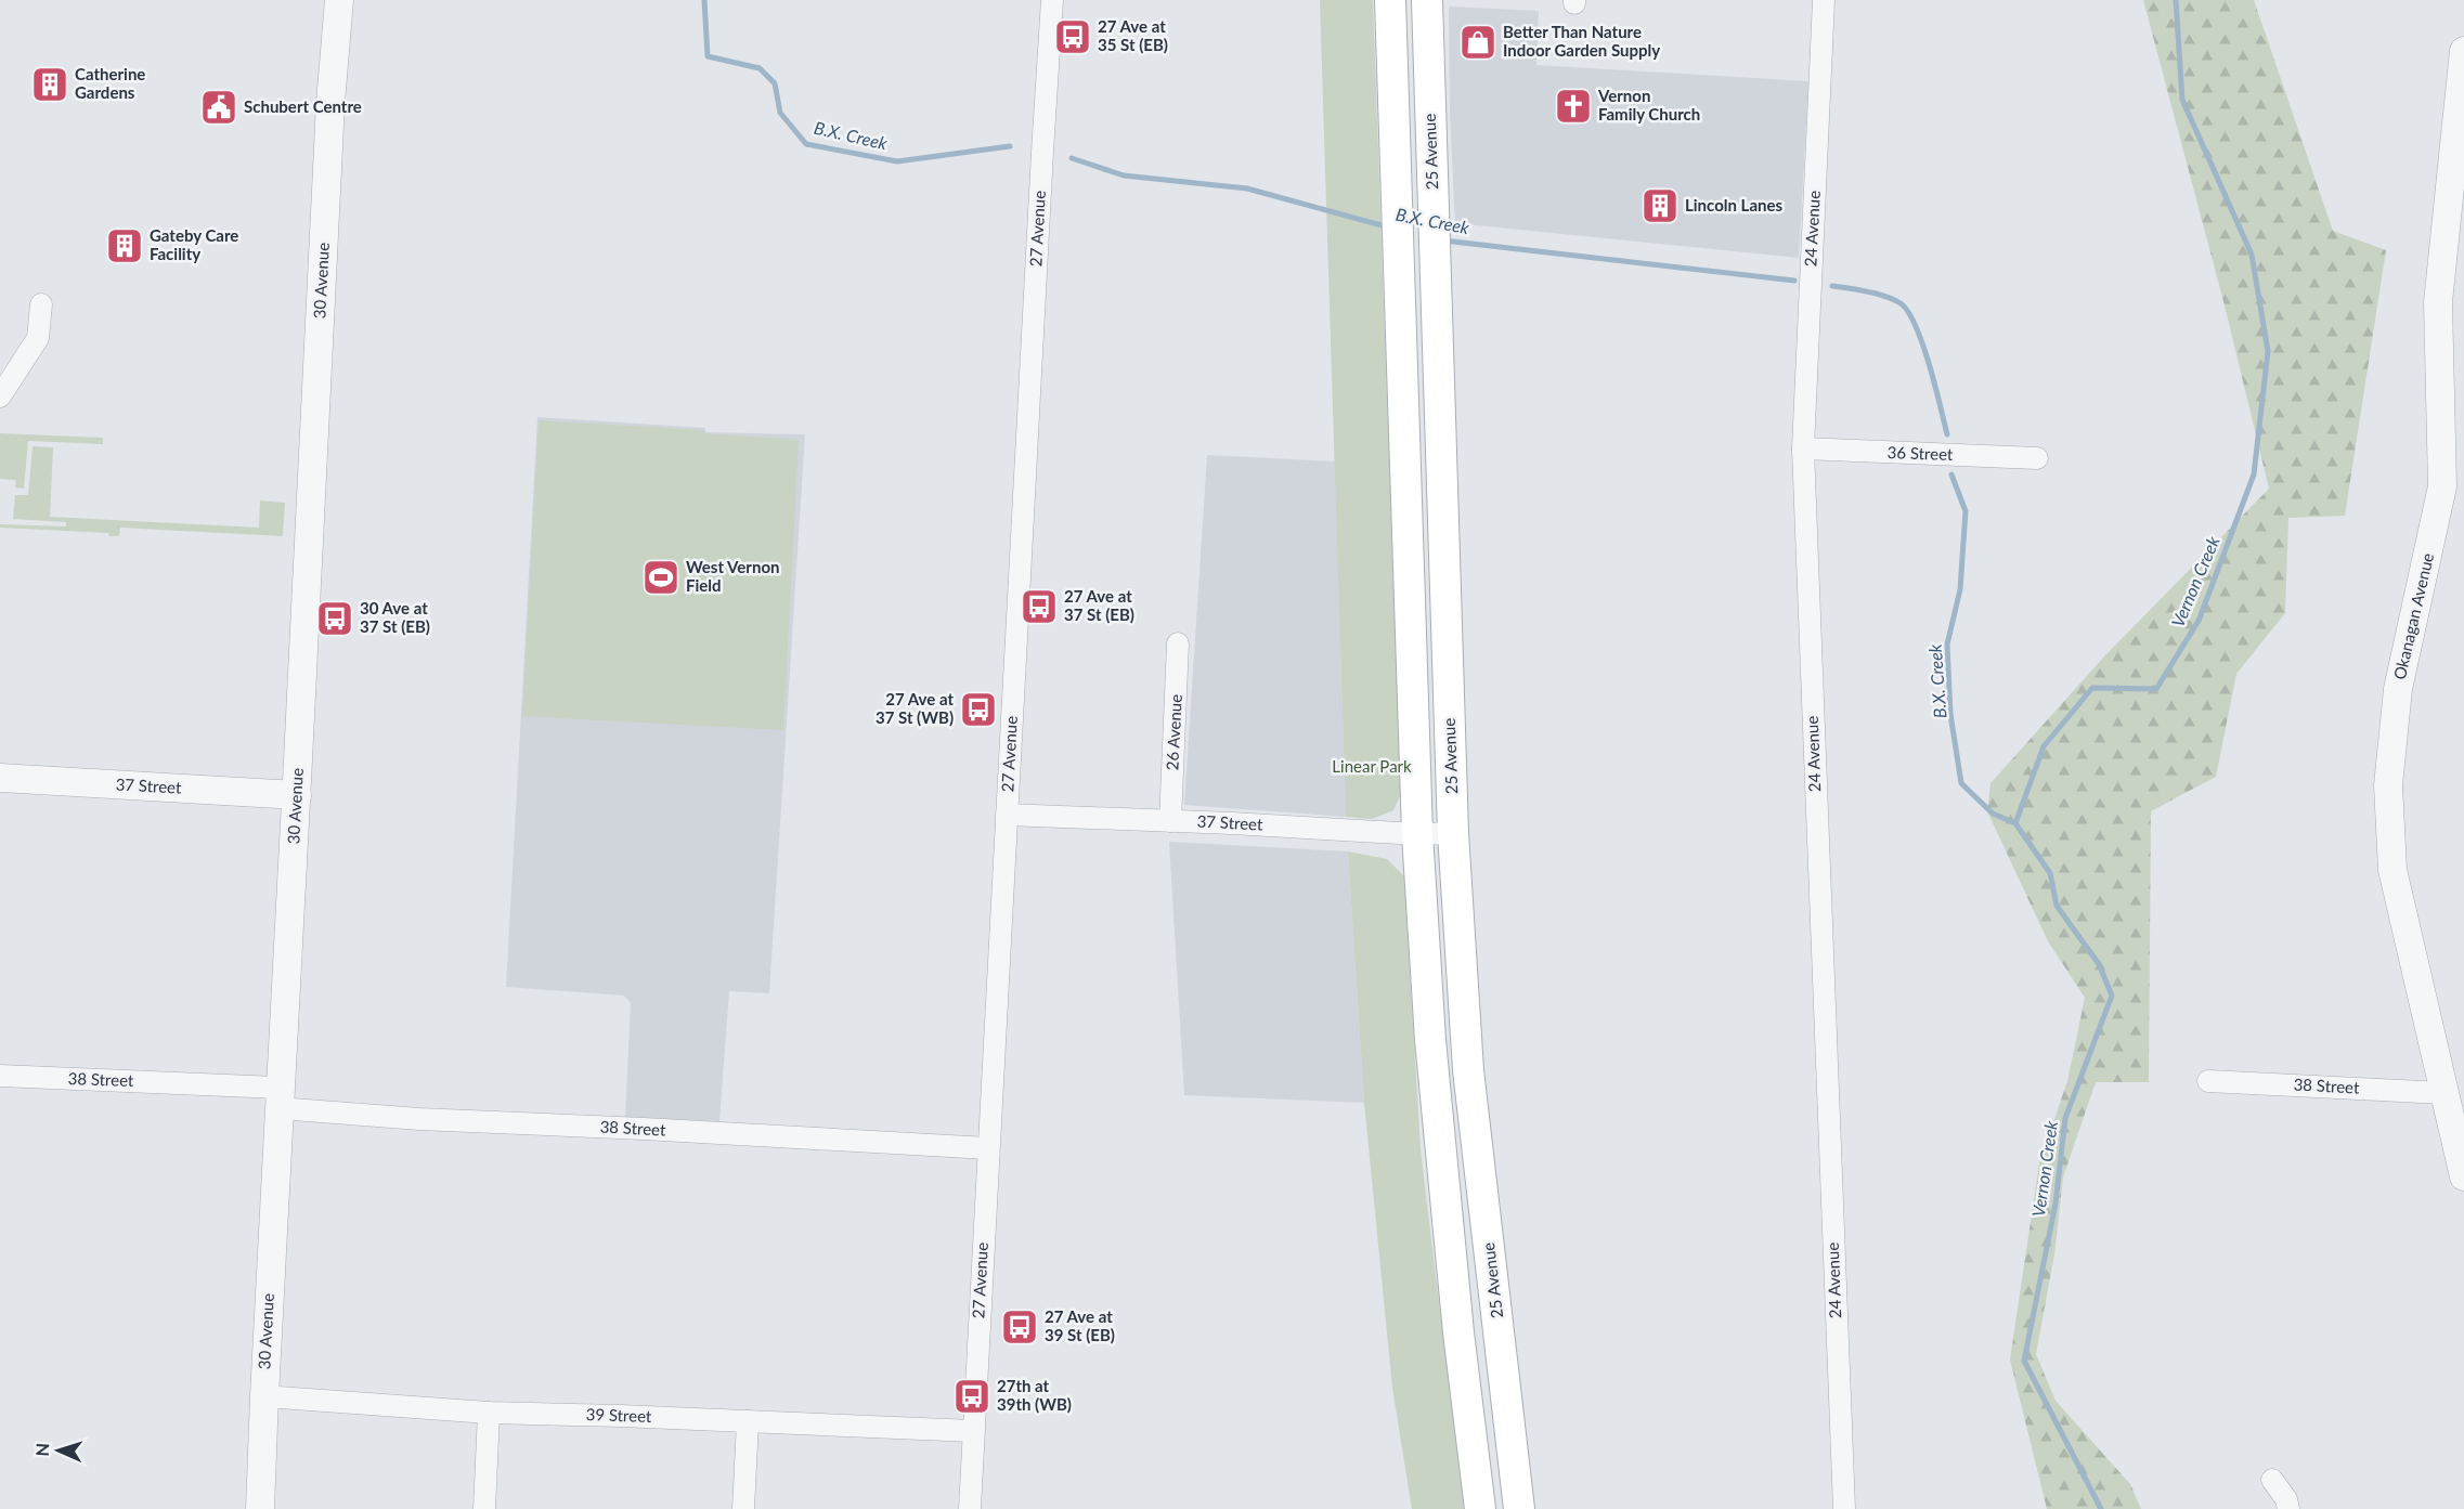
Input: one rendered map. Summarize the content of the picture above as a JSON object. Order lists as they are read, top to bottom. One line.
{"streets":{"main road":["25 Avenue"],"street":["27 Avenue","24 Avenue","30 Avenue","36 Street","Okanagan Avenue","26 Avenue","37 Street","38 Street","39 Street"]},"crossings":[["25 Avenue","37 Street"],["27 Avenue","37 Street"],["27 Avenue","38 Street"],["27 Avenue","39 Street"],["24 Avenue","36 Street"],["30 Avenue","37 Street"],["30 Avenue","38 Street"],["30 Avenue","39 Street"],["Okanagan Avenue","38 Street"],["26 Avenue","37 Street"]],"water":["B.X. Creek","Vernon Creek"],"parks":["Linear Park"],"places":{"bus stop":["27 Ave at 35 St (EB)","27 Ave at 37 St (EB)","30 Ave at 37 St (EB)","27 Ave at 37 St (WB)","27 Ave at 39 St (EB)","27th at 39th (WB)"],"shop":["Better Than Nature Indoor Garden Supply"],"building":["Catherine Gardens","Lincoln Lanes","Gateby Care Facility"],"church":["Vernon Family Church"],"public building":["Schubert Centre"],"sports":["West Vernon Field"]},"north":"left"}
